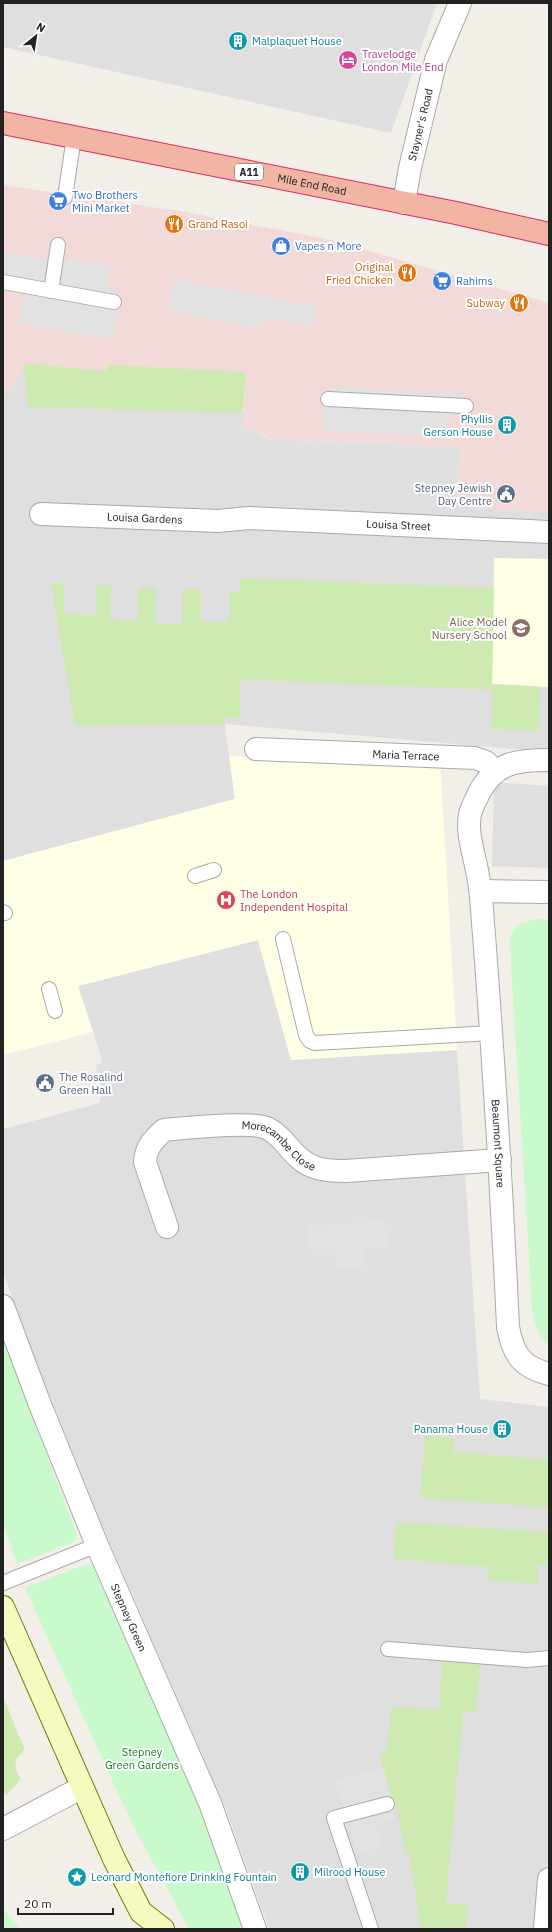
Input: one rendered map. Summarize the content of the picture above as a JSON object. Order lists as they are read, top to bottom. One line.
{"streets":{"highway":["A11","Mile End Road"],"street":["Stayner's Road","Louisa Gardens","Louisa Street","Maria Terrace","Beaumont Square","Morecambe Close","Stepney Green"]},"crossings":[["Stayner's Road","Mile End Road"],["Louisa Gardens","Louisa Street"],["Maria Terrace","Beaumont Square"],["Beaumont Square","Morecambe Close"]],"parks":["Stepney Green Gardens"],"places":{"building":["Malplaquet House","Phyllis Gerson House","Panama House","Milrood House"],"hotel":["Travelodge London Mile End"],"supermarket":["Two Brothers Mini Market","Rahims"],"restaurant":["Grand Rasoi","Original Fried Chicken","Subway"],"shop":["Vapes n More"],"public building":["Stepney Jewish Day Centre","The Rosalind Green Hall"],"school or university":["Alice Model Nursery School"],"hospital":["The London Independent Hospital"],"place":["Leonard Montefiore Drinking Fountain"]},"scale_bar":"20 m","north":"top right"}
